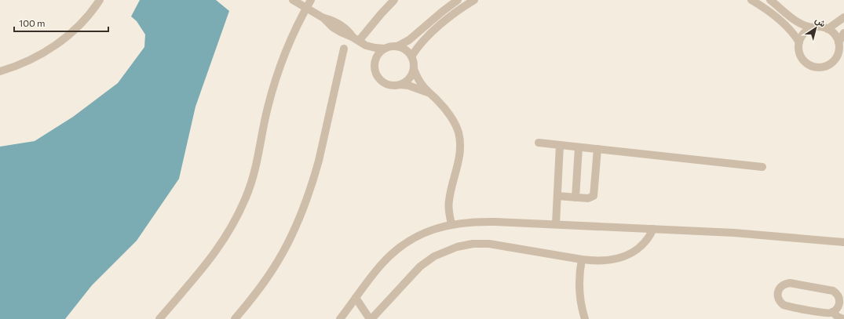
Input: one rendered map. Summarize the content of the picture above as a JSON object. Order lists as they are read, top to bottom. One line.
{"scale_bar":"100 m","north":"top right"}
